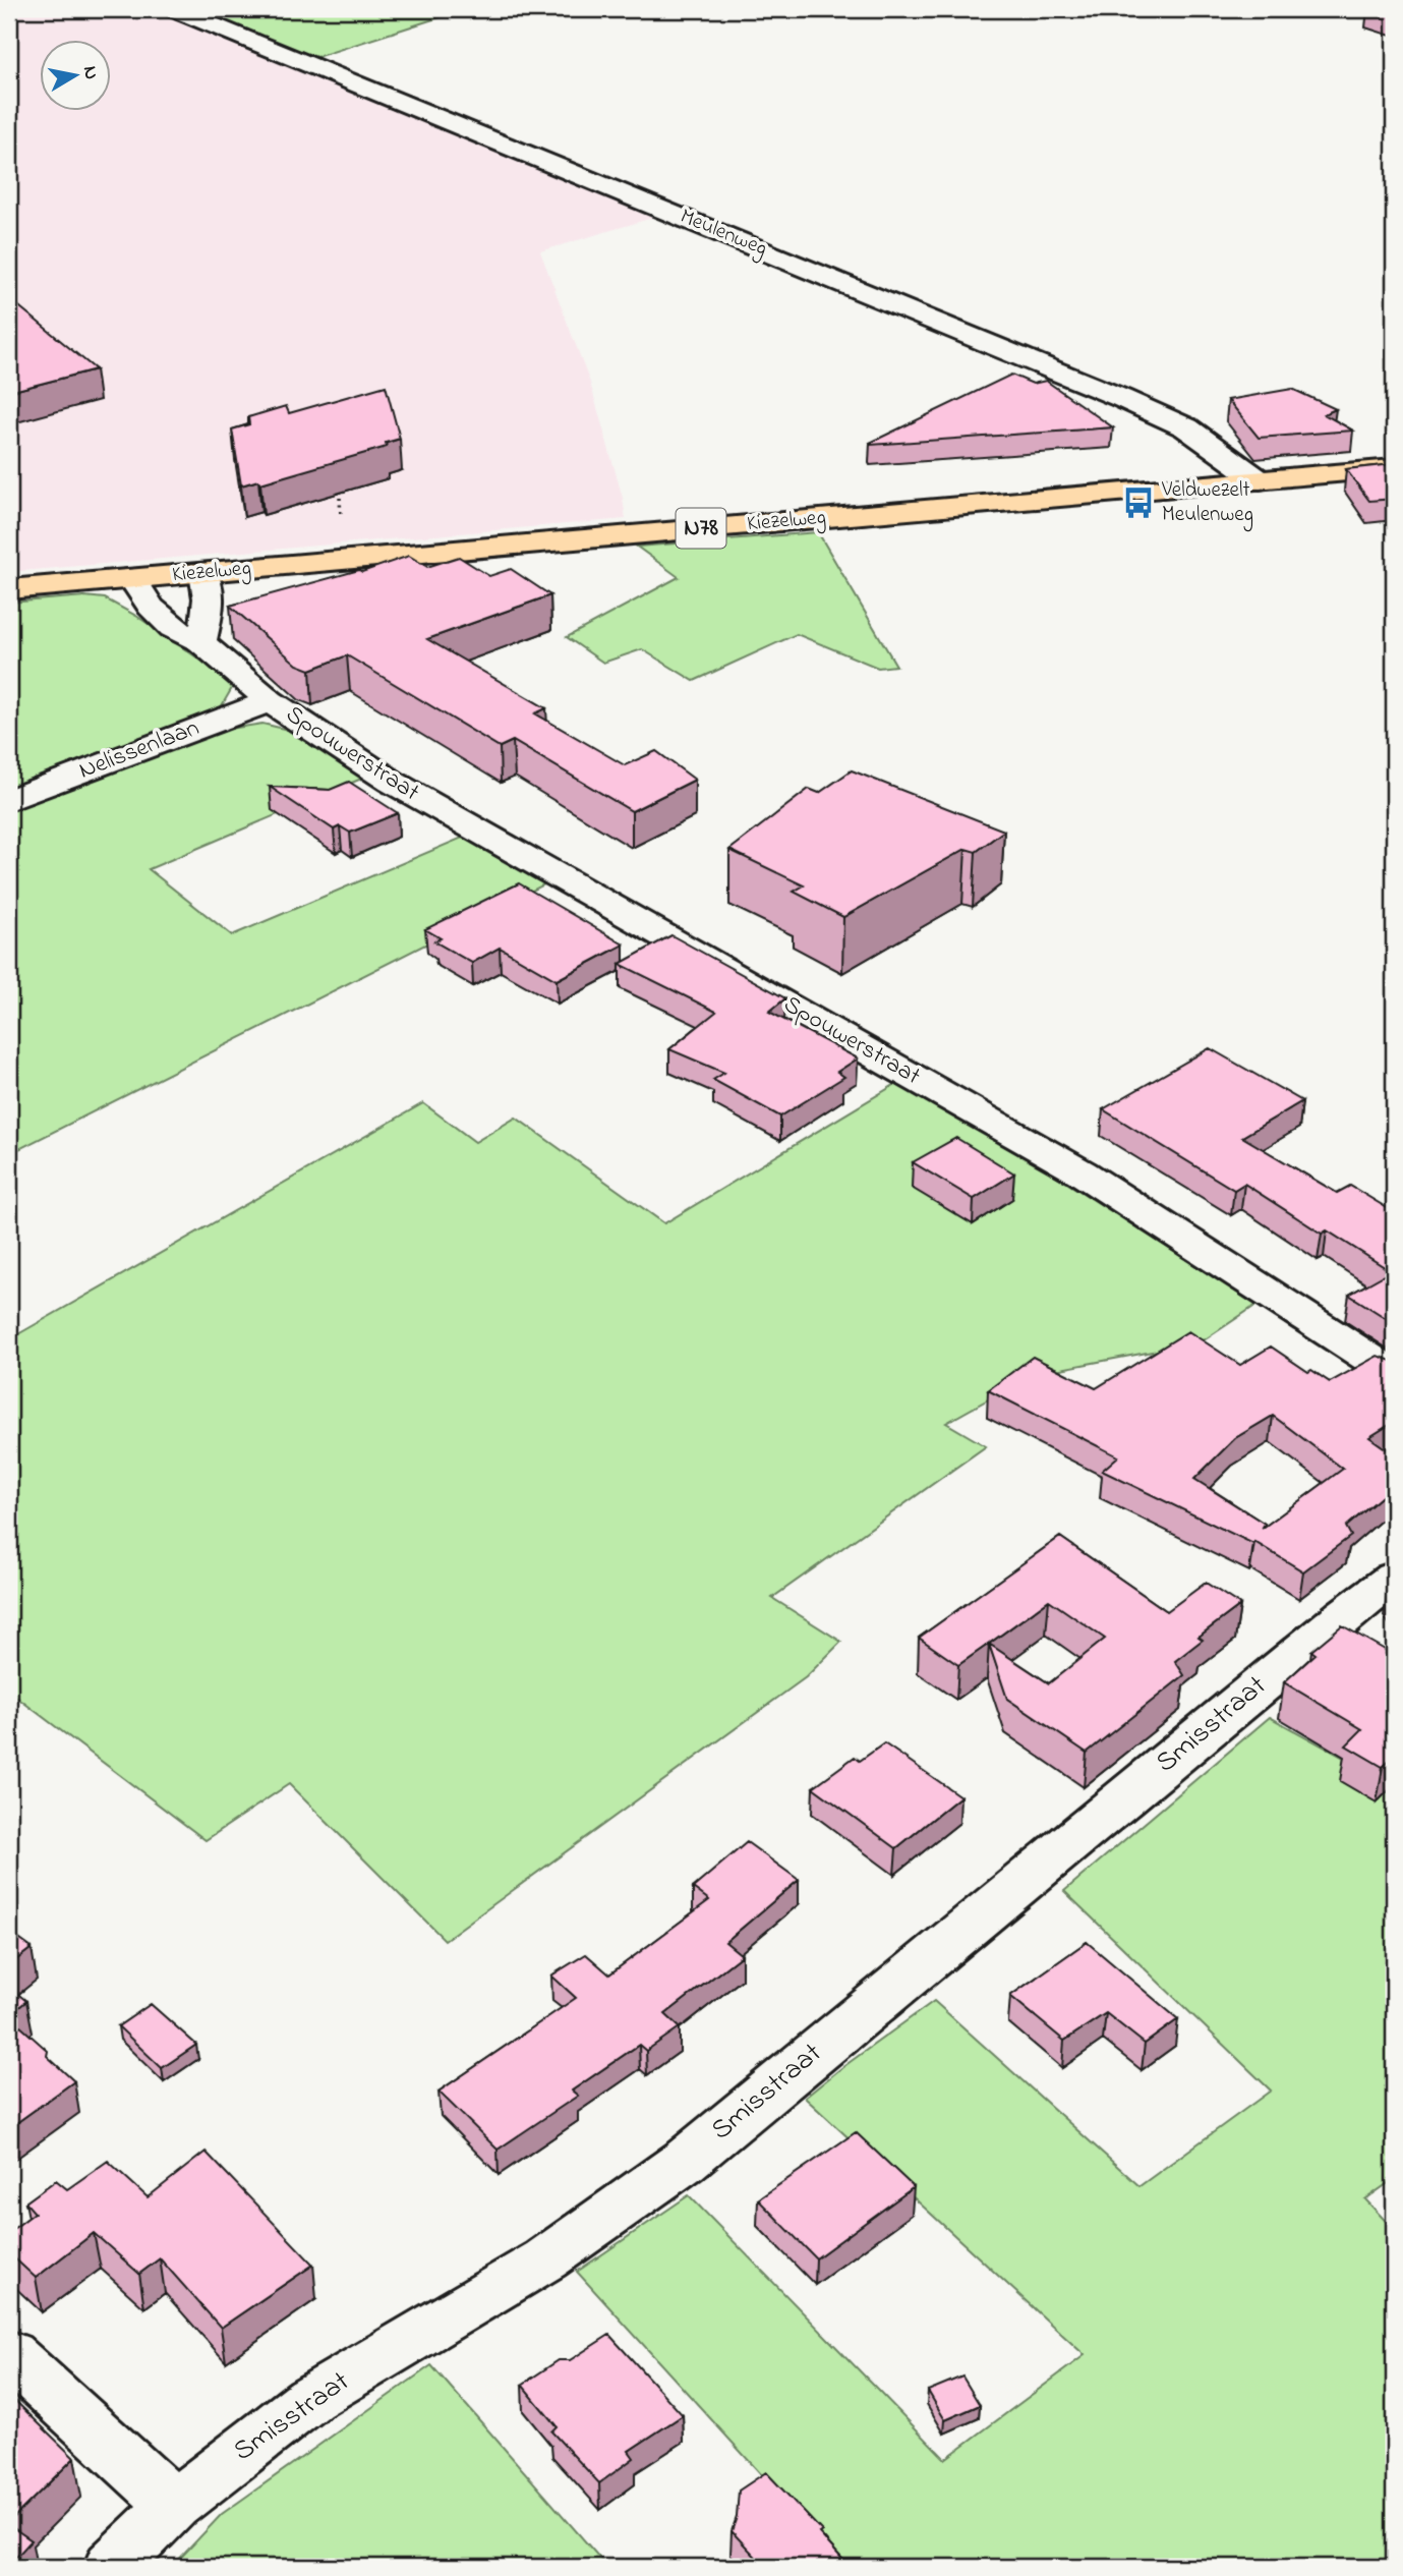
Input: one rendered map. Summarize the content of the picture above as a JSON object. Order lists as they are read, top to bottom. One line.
{"streets":{"main road":["Kiezelweg","N78"],"street":["Meulenweg","Nelissenlaan","Spouwerstraat","Smisstraat"]},"crossings":[["Meulenweg","Kiezelweg"],["Kiezelweg","Spouwerstraat"],["Nelissenlaan","Spouwerstraat"]],"places":{"bus stop":["Veldwezelt Meulenweg"]},"north":"right"}
